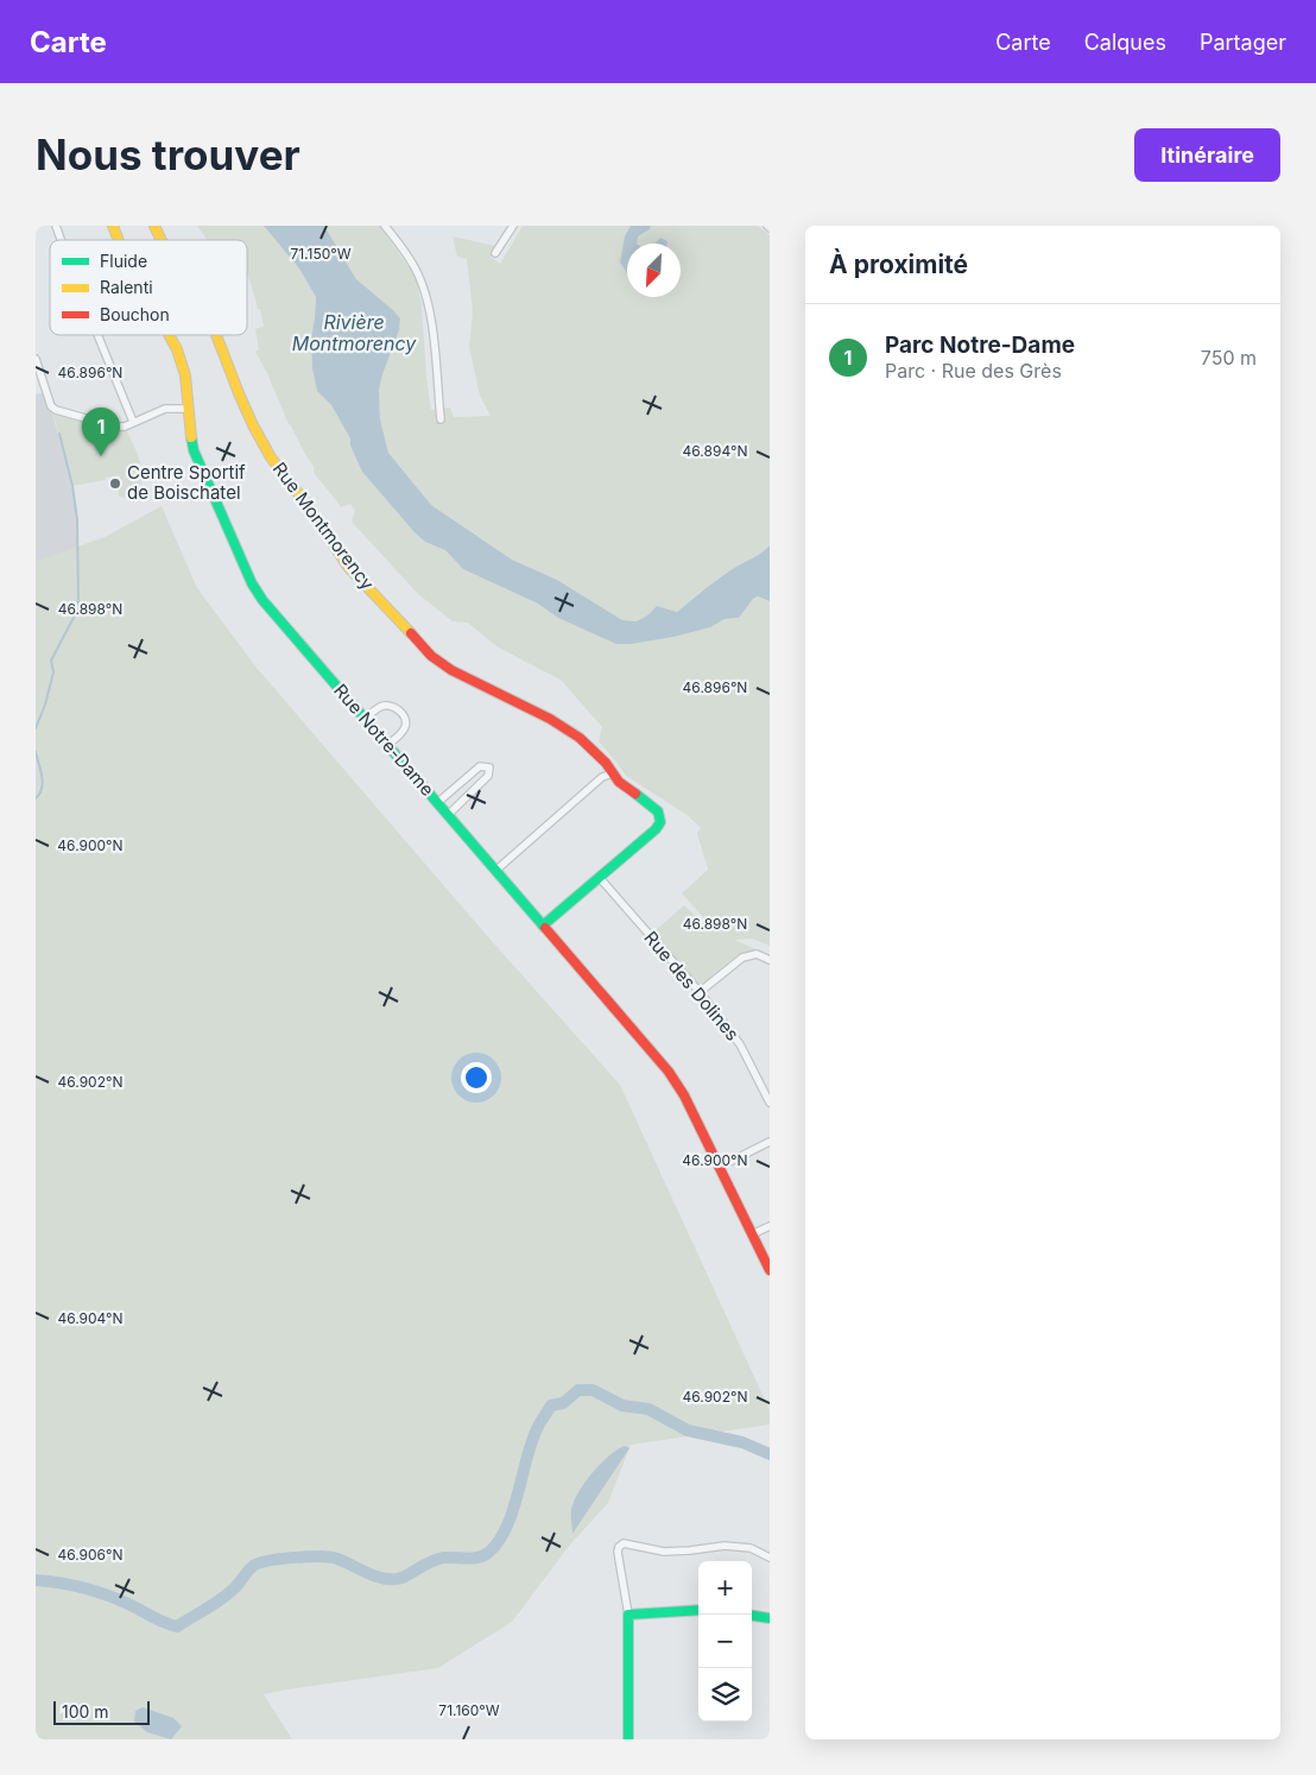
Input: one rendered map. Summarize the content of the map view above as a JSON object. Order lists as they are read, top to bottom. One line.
{"streets":{"street":["Rue Montmorency","Rue Notre-Dame","Rue des Dolines"]},"crossings":[["Rue Montmorency","Rue des Dolines"]],"water":["Rivière Montmorency"],"places":["Centre Sportif de Boischatel"],"legend":["Fluide","Ralenti","Bouchon"],"scale_bar":"100 m","north":"bottom left","page":{"header":"Carte","nav":["Carte","Calques","Partager"],"buttons":"Itinéraire","title":"Nous trouver","heading":"À proximité","list":[{"mark":"1","name":"Parc Notre-Dame","note":"Parc · Rue des Grès","value":"750 m"}],"pins":"1","map_buttons":["+","−"],"scale":"100 m"},"coordinates":["71.150°W","46.896°N","46.894°N","46.898°N","46.900°N","46.902°N","46.904°N","46.906°N","71.160°W"]}
